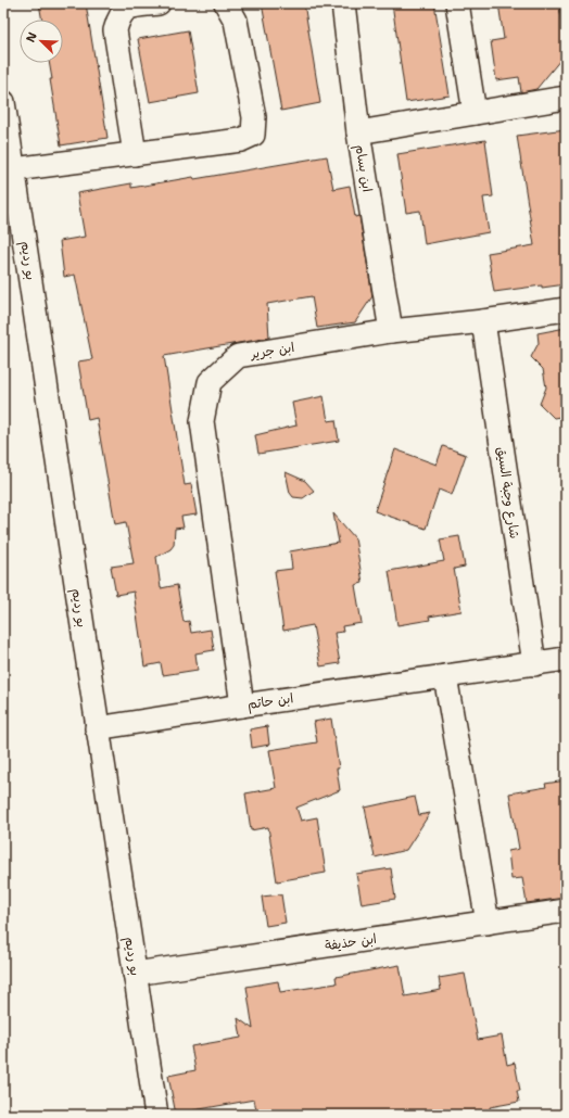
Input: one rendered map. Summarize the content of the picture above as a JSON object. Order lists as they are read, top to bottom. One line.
{"streets":{"street":["ابن بسام","بو رديم","ابن جرير","شارع وجبة السيق","ابن حاتم","ابن حذيفة"]},"crossings":[["ابن بسام","ابن جرير"],["بو رديم","ابن حاتم"],["بو رديم","ابن حذيفة"],["ابن جرير","شارع وجبة السيق"],["ابن جرير","ابن حاتم"],["شارع وجبة السيق","ابن حاتم"]],"north":"top left"}
